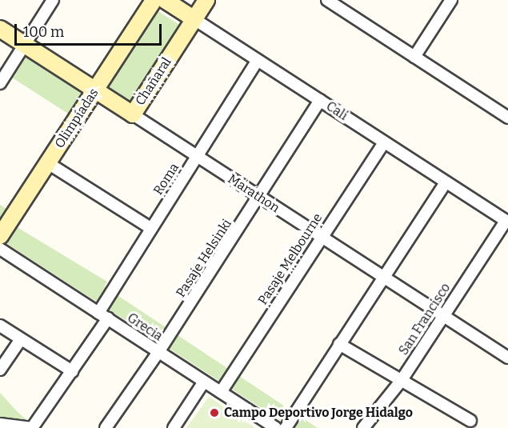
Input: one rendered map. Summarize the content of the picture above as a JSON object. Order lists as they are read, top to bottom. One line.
{"streets":{"street":["Chañaral","Cali","Olimpíadas","Roma","Marathon","Pasaje Helsinki","Pasaje Melbourne","San Francisco","Grecia"]},"crossings":[["Chañaral","Cali"],["Chañaral","Marathon"],["Cali","Roma"],["Cali","Pasaje Helsinki"],["Cali","Pasaje Melbourne"],["Cali","San Francisco"],["Olimpíadas","Marathon"],["Roma","Marathon"],["Roma","Grecia"],["Marathon","Pasaje Helsinki"],["Marathon","Pasaje Melbourne"],["Marathon","San Francisco"],["Pasaje Helsinki","Grecia"],["Pasaje Melbourne","Grecia"]],"places":["Campo Deportivo Jorge Hidalgo"],"scale_bar":"100 m"}
